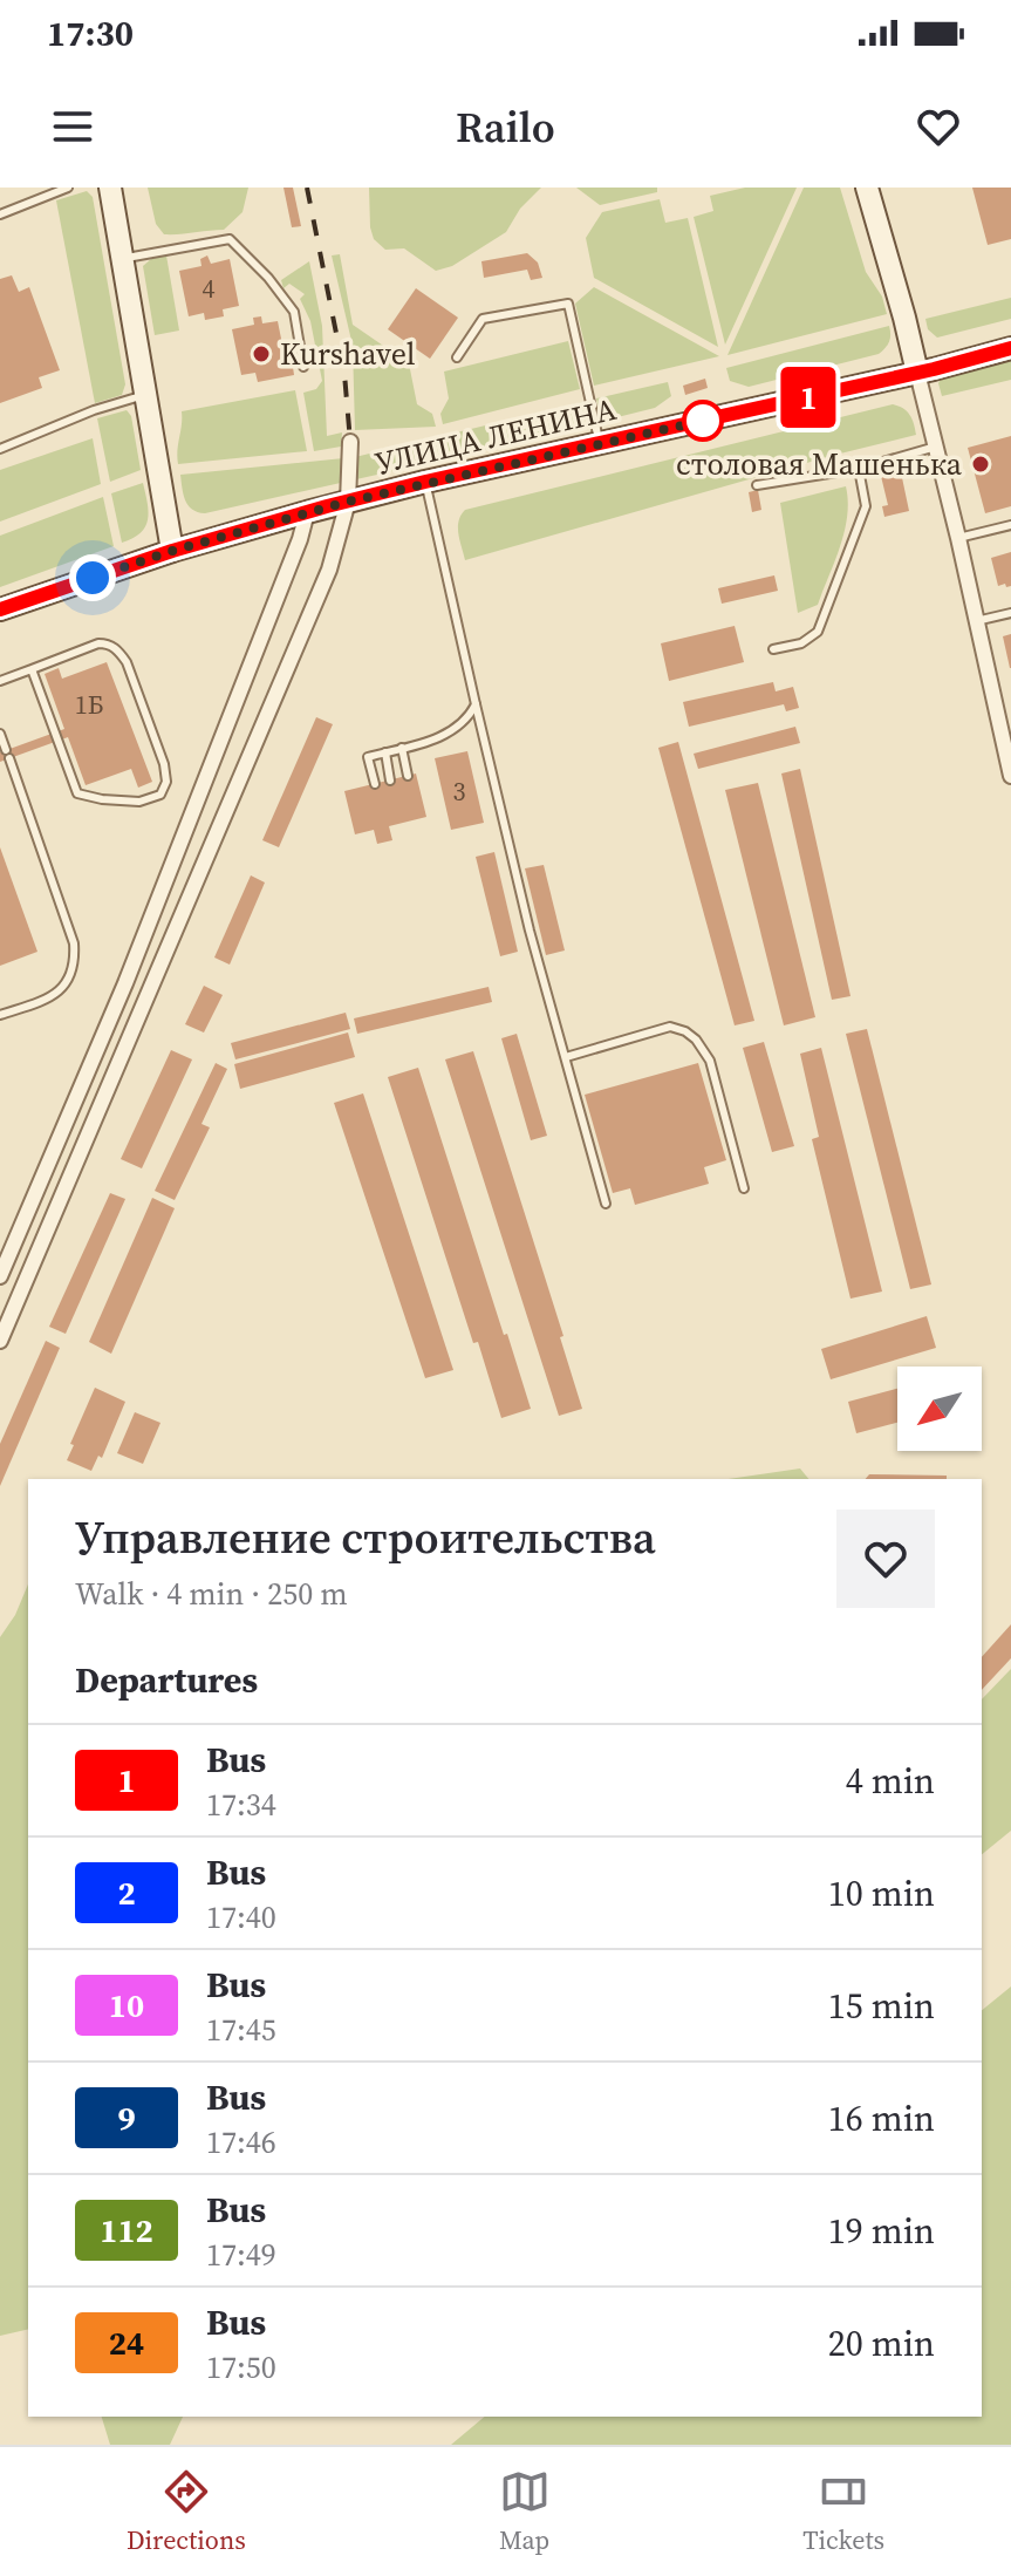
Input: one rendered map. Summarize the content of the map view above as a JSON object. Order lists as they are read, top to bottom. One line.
{"streets":{"main road":["УЛИЦА ЛЕНИНА"]},"places":["Kurshavel","cтоловая Машенька"],"lines":["bus line 1"],"house_numbers":["4","1Б","3"],"north":"bottom left","page":{"status":"17:30","header":"Railo","on_map":"1","heading":[["Управление строительства","Walk · 4 min · 250 m"],"Departures"],"list":[{"mark":"1","name":"Bus","note":"17:34","value":"4 min"},{"mark":"2","name":"Bus","note":"17:40","value":"10 min"},{"mark":"10","name":"Bus","note":"17:45","value":"15 min"},{"mark":"9","name":"Bus","note":"17:46","value":"16 min"},{"mark":"112","name":"Bus","note":"17:49","value":"19 min"},{"mark":"24","name":"Bus","note":"17:50","value":"20 min"}],"tabs":["Directions","Map","Tickets"]}}
